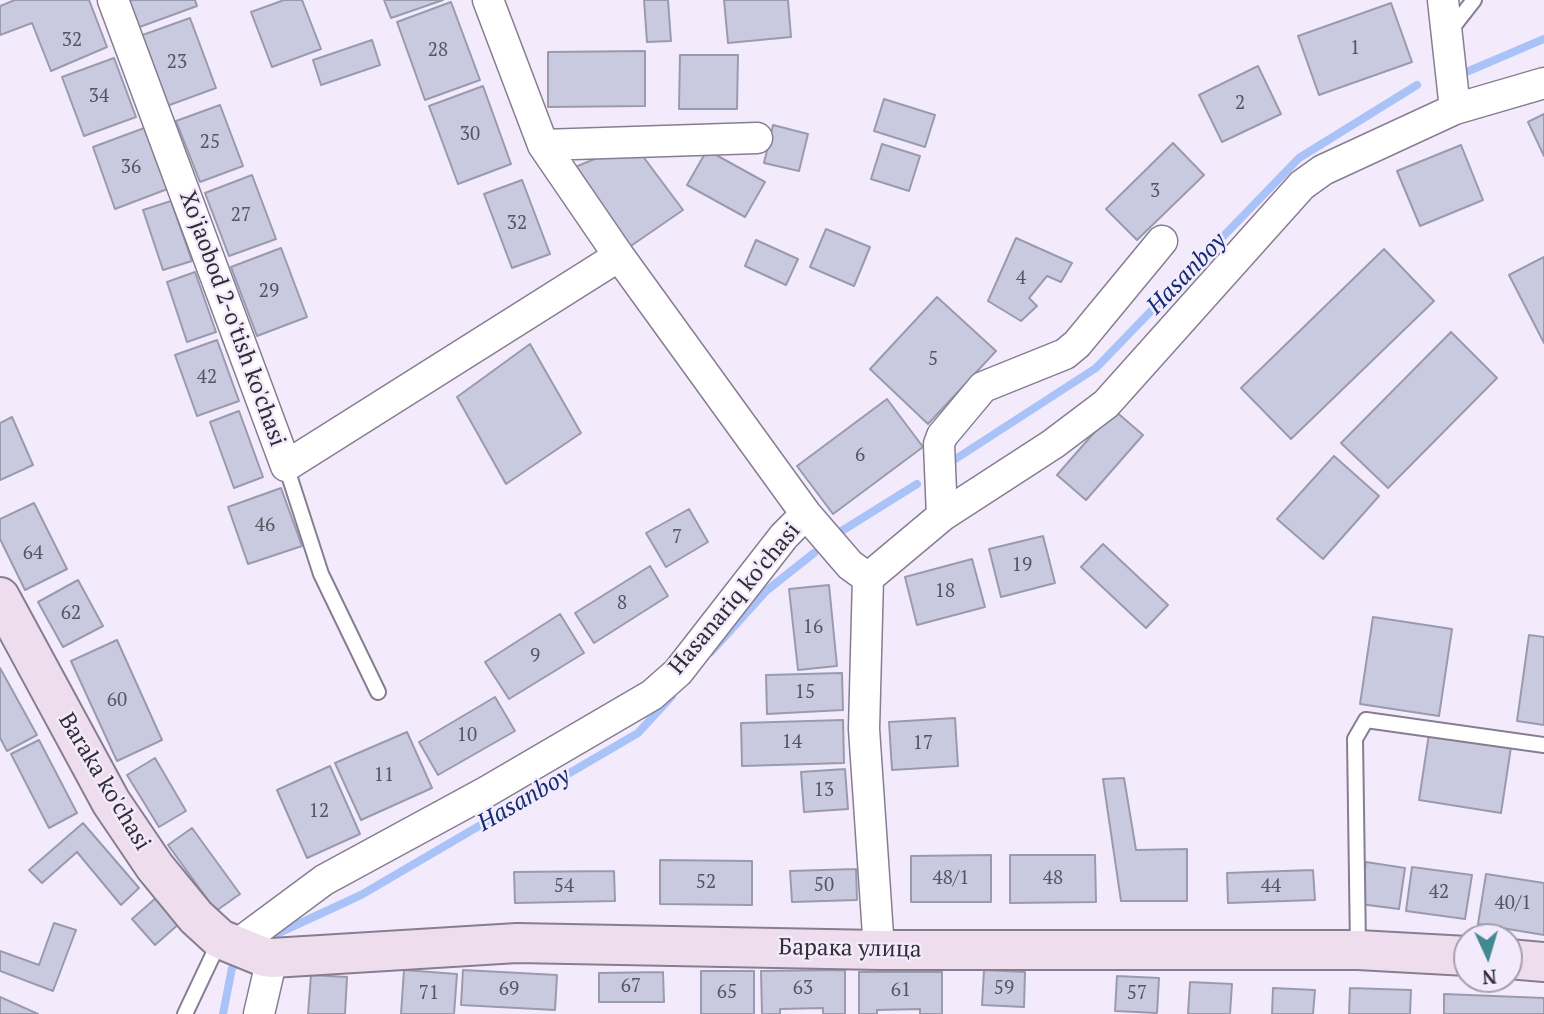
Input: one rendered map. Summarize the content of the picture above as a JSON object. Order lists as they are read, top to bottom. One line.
{"streets":{"main road":["Baraka ko'chasi","Барака улица"],"street":["Xo'jaobod 2-o'tish ko'chasi","Hasanariq ko'chasi"]},"crossings":[["Xo'jaobod 2-o'tish ko'chasi","Hasanariq ko'chasi"],["Hasanariq ko'chasi","Baraka ko'chasi"],["Hasanariq ko'chasi","Барака улица"],["Baraka ko'chasi","Барака улица"]],"water":["Hasanboy"],"house_numbers":["32","1","28","23","34","2","30","25","36","3","27","32","4","29","5","42","6","46","7","64","19","18","8","62","16","9","15","60","10","14","17","11","13","12","48/1","48","52","50","54","44","42","40/1","67","63","59","69","61","65","71","57"],"north":"bottom"}
